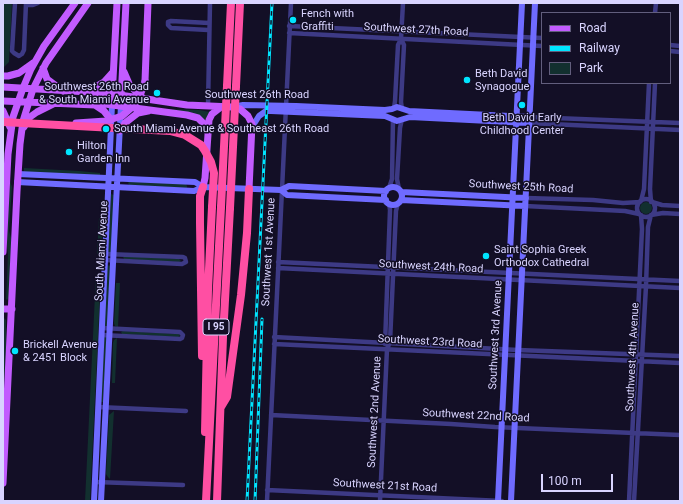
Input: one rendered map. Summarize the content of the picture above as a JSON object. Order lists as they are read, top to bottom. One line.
{"streets":{"highway":["I 95"],"main road":["Southwest 26th Road","Southwest 25th Road","South Miami Avenue","Southwest 3rd Avenue"],"street":["Southwest 27th Road","Southwest 1st Avenue","Southwest 24th Road","Southwest 23rd Road","Southwest 4th Avenue","Southwest 2nd Avenue","Southwest 22nd Road","Southwest 21st Road"]},"crossings":[["Southwest 27th Road","Southwest 1st Avenue"],["Southwest 27th Road","Southwest 3rd Avenue"],["Southwest 26th Road","South Miami Avenue"],["Southwest 26th Road","Southwest 1st Avenue"],["Southwest 25th Road","Southwest 3rd Avenue"],["Southwest 25th Road","Southwest 4th Avenue"],["Southwest 25th Road","Southwest 2nd Avenue"],["Southwest 1st Avenue","Southwest 24th Road"],["Southwest 1st Avenue","Southwest 23rd Road"],["Southwest 1st Avenue","Southwest 22nd Road"],["Southwest 1st Avenue","Southwest 21st Road"],["Southwest 24th Road","Southwest 3rd Avenue"],["Southwest 24th Road","Southwest 4th Avenue"],["Southwest 24th Road","Southwest 2nd Avenue"],["Southwest 3rd Avenue","Southwest 23rd Road"],["Southwest 3rd Avenue","Southwest 22nd Road"],["Southwest 3rd Avenue","Southwest 21st Road"],["Southwest 23rd Road","Southwest 4th Avenue"],["Southwest 23rd Road","Southwest 2nd Avenue"],["Southwest 4th Avenue","Southwest 22nd Road"],["Southwest 2nd Avenue","Southwest 22nd Road"],["Southwest 2nd Avenue","Southwest 21st Road"]],"places":["Fench with Graffiti","Beth David Synagogue","Southwest 26th Road & South Miami Avenue","Beth David Early Childhood Center","South Miami Avenue & Southeast 26th Road","Hilton Garden Inn","Saint Sophia Greek Orthodox Cathedral","Brickell Avenue & 2451 Block"],"legend":["Road","Railway","Park"],"scale_bar":"100 m"}
